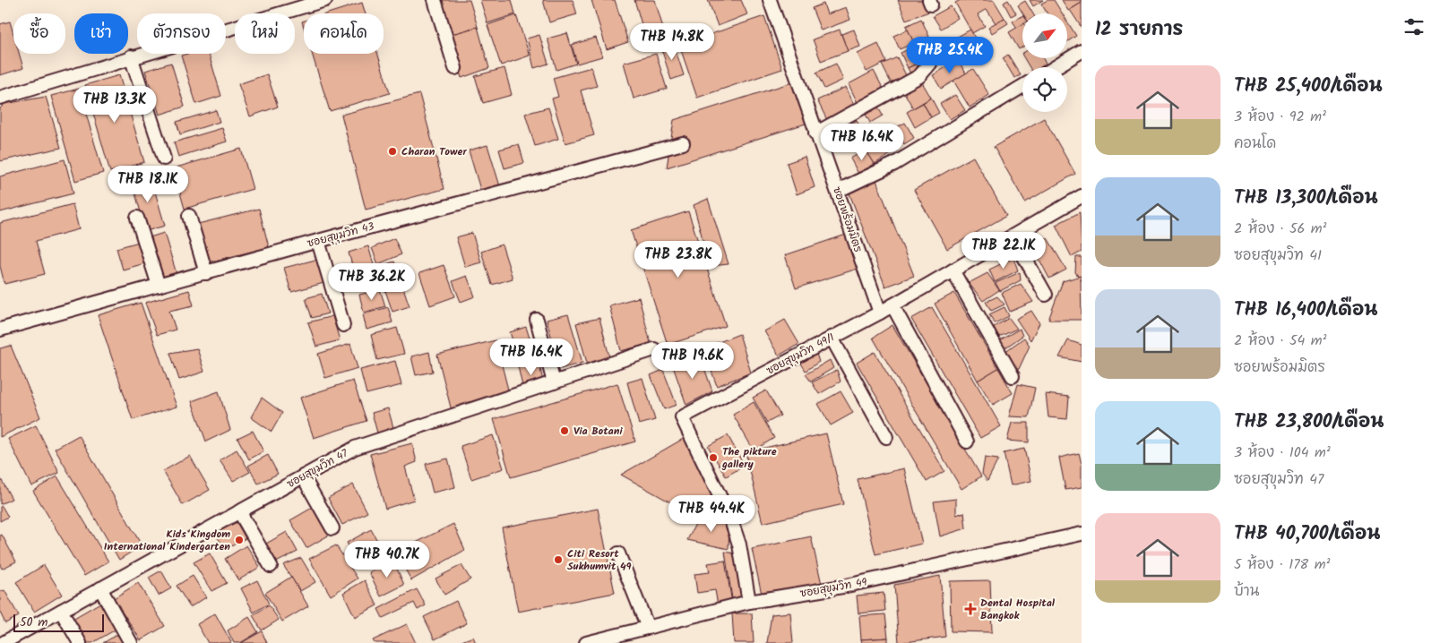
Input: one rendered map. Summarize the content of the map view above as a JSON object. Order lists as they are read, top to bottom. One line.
{"streets":{"street":["ซอยพร้อมมิตร","ซอยสุขุมวิท 43","ซอยสุขุมวิท 49/1","ซอยสุขุมวิท 47","ซอยสุขุมวิท 49"]},"crossings":[["ซอยพร้อมมิตร","ซอยสุขุมวิท 49/1"],["ซอยสุขุมวิท 49/1","ซอยสุขุมวิท 49"]],"places":{"other":["Charan Tower","Via Botani","The pikture gallery","Kids Kingdom International Kindergarten","Citi Resort Sukhumvit 49"],"health":["Dental Hospital Bangkok"]},"scale_bar":"50 m","north":"top right","page":{"heading":"12 รายการ","chip":["ซื้อ","เช่า","ตัวกรอง","ใหม่","คอนโด"],"price":["THB 14.8K","THB 25.4K","THB 13.3K","THB 16.4K","THB 18.1K","THB 22.1K","THB 23.8K","THB 36.2K","THB 16.4K","THB 19.6K","THB 44.4K","THB 40.7K"],"list":[{"name":"THB 25,400/เดือน","note":"3 ห้อง · 92 m² · คอนโด"},{"name":"THB 13,300/เดือน","note":"2 ห้อง · 56 m² · ซอยสุขุมวิท 41"},{"name":"THB 16,400/เดือน","note":"2 ห้อง · 54 m² · ซอยพร้อมมิตร"},{"name":"THB 23,800/เดือน","note":"3 ห้อง · 104 m² · ซอยสุขุมวิท 47"},{"name":"THB 40,700/เดือน","note":"5 ห้อง · 178 m² · บ้าน"}],"scale":"50 m"}}
